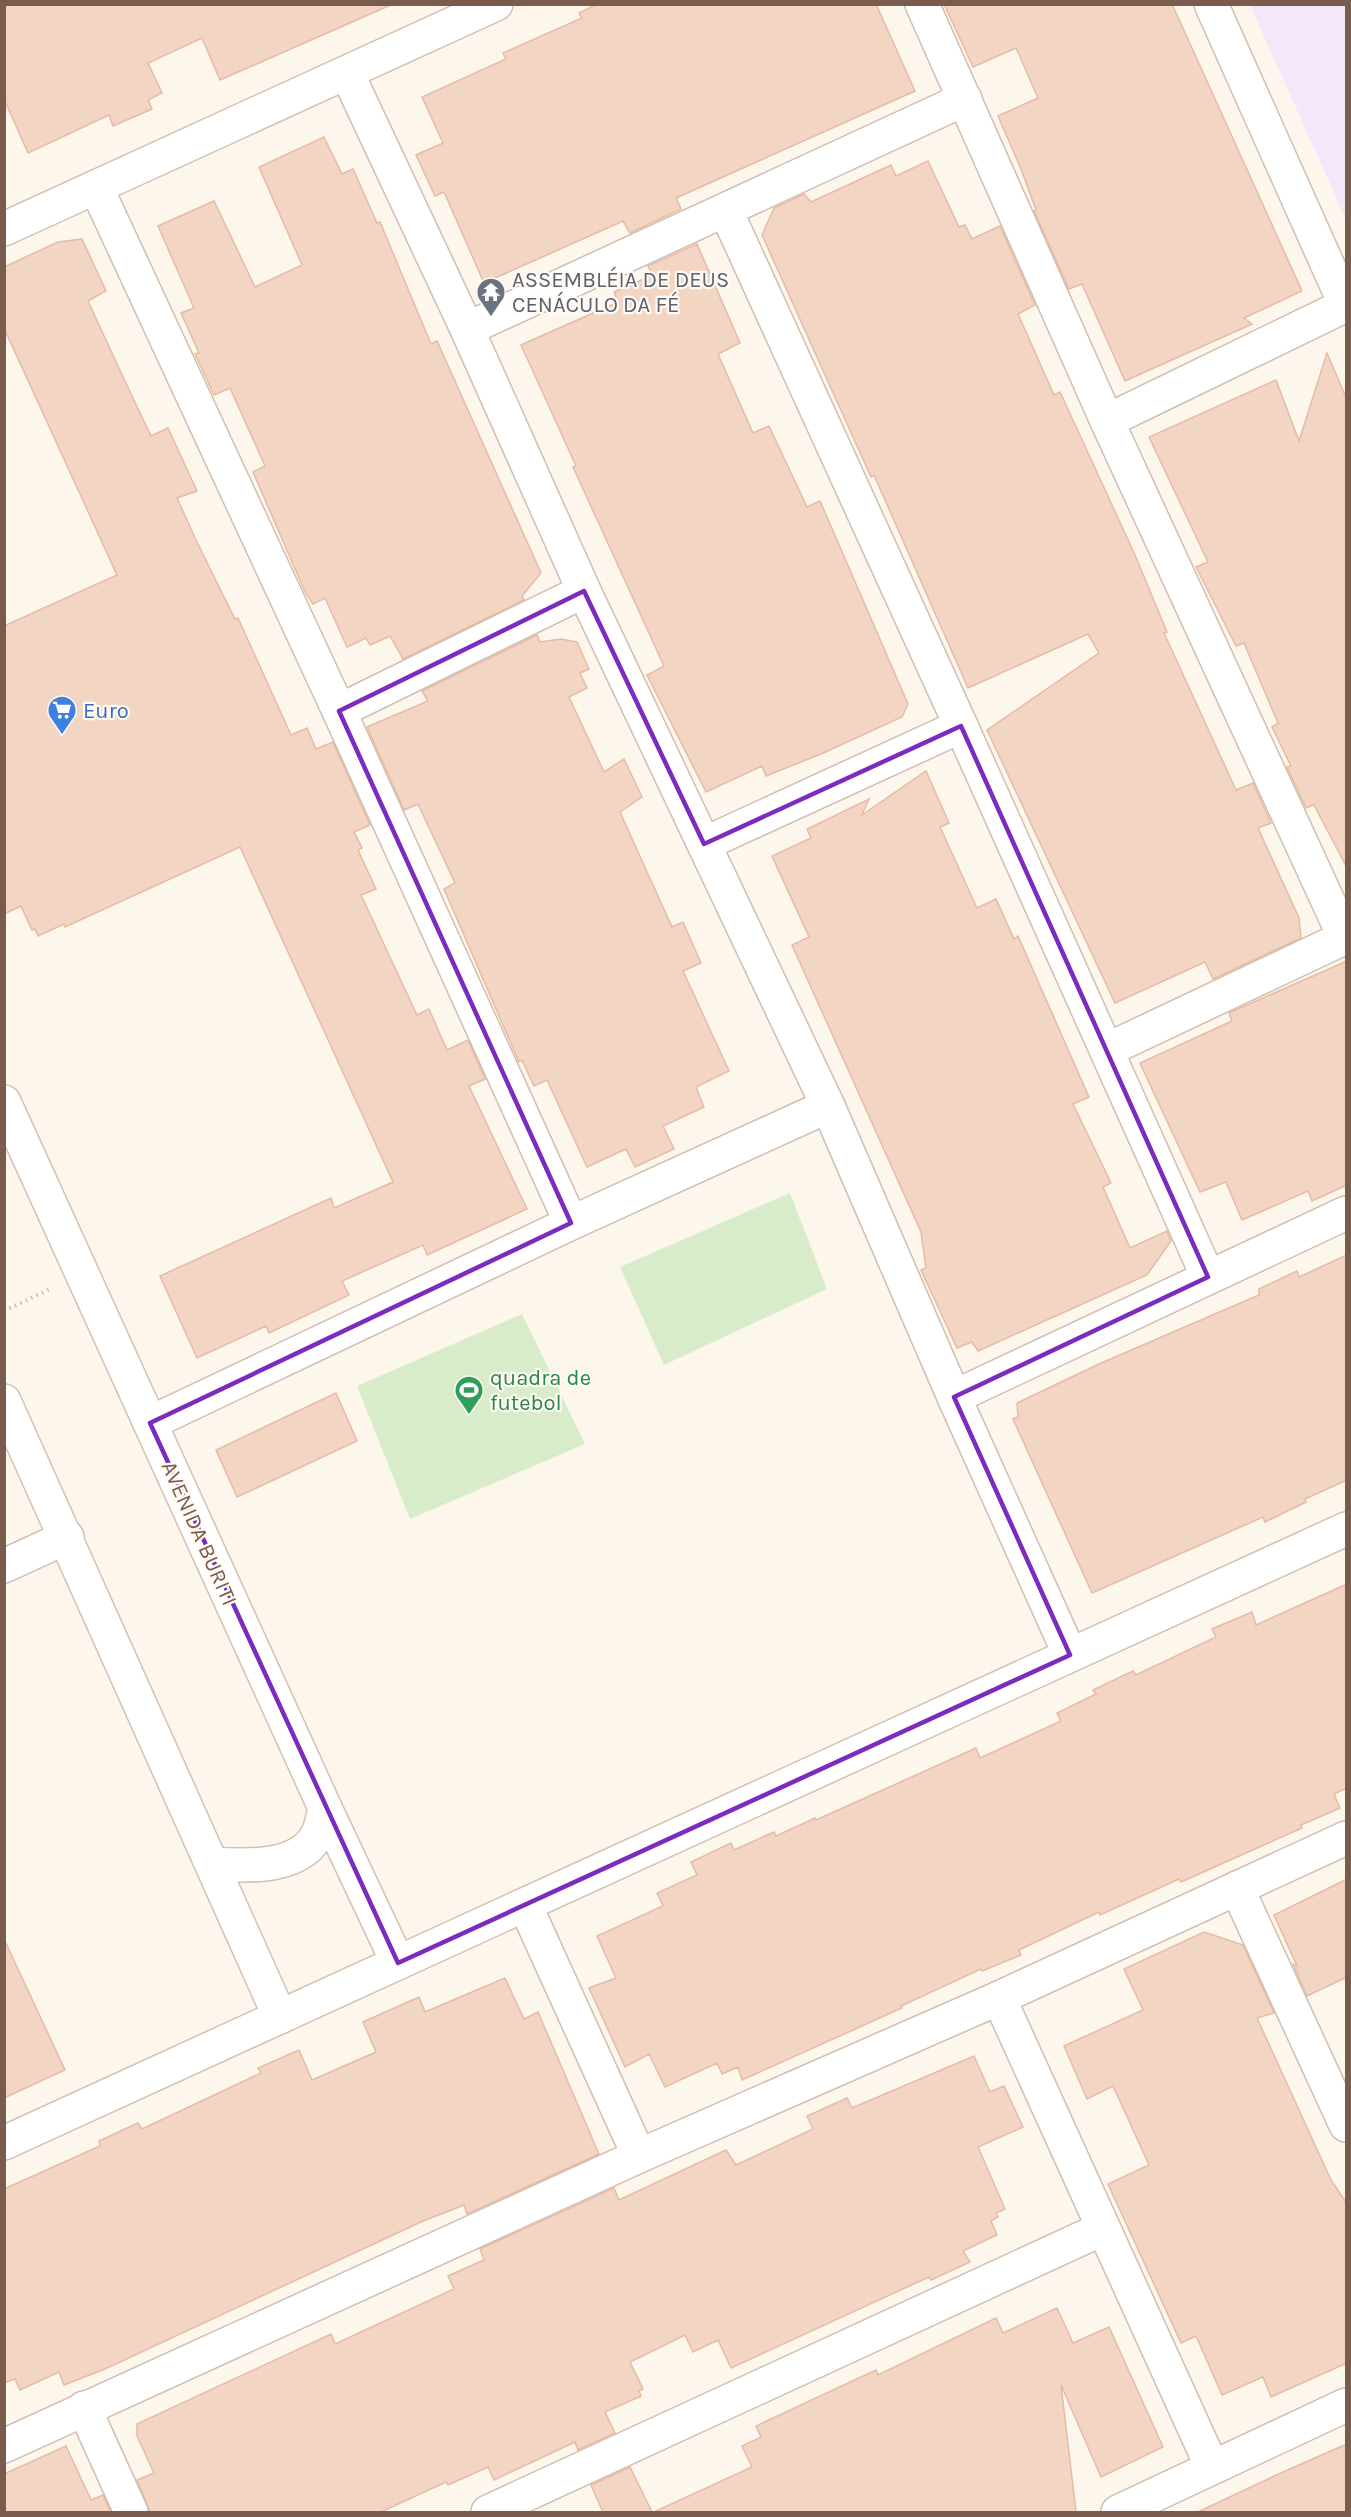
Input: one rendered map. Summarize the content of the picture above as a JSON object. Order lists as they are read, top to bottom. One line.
{"streets":{"street":["AVENIDA BURITI"]},"places":{"temple":["ASSEMBLÉIA DE DEUS CENÁCULO DA FÉ"],"supermarket":["Euro"],"sports":["quadra de futebol"]}}
